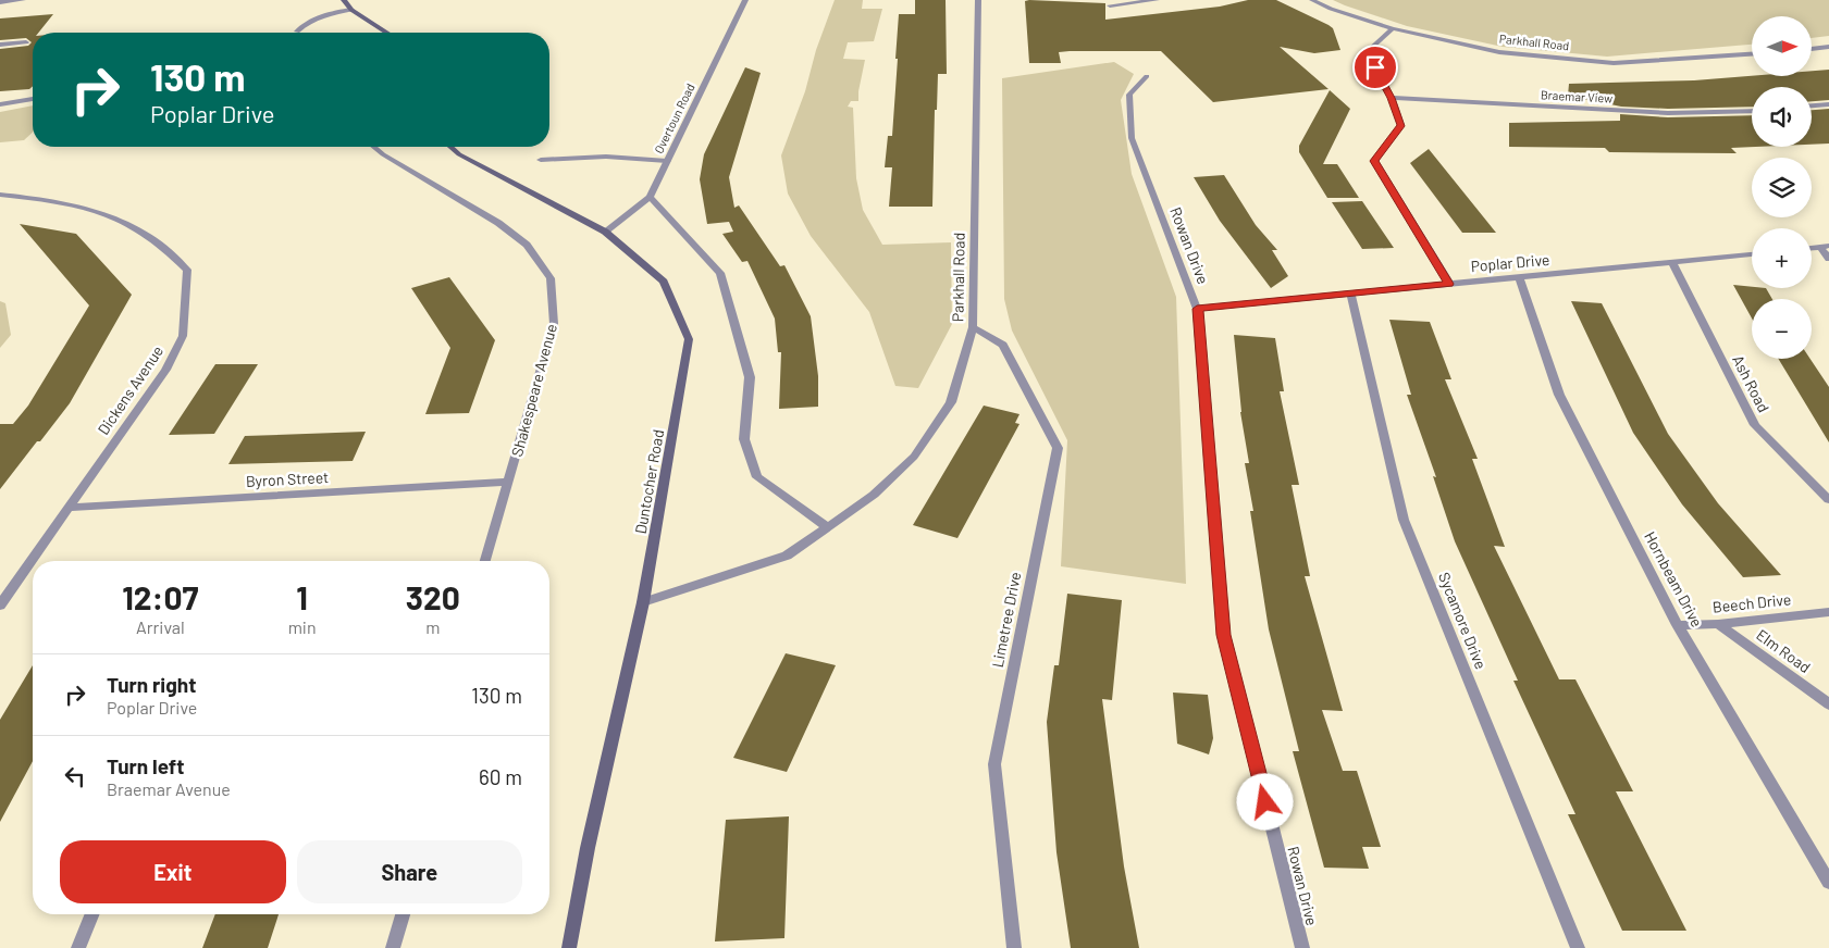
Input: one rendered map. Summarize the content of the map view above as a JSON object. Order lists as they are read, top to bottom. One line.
{"streets":{"main road":["Duntocher Road"],"street":["Parkhall Road","Braemar View","Overtoun Road","Rowan Drive","Poplar Drive","Ash Road","Dickens Avenue","Shakespeare Avenue","Byron Street","Hornbeam Drive","Beech Drive","Limetree Drive","Sycamore Drive","Elm Road"]},"crossings":[["Parkhall Road","Duntocher Road"],["Parkhall Road","Limetree Drive"],["Overtoun Road","Duntocher Road"],["Rowan Drive","Poplar Drive"],["Poplar Drive","Ash Road"],["Poplar Drive","Hornbeam Drive"],["Poplar Drive","Sycamore Drive"],["Dickens Avenue","Byron Street"],["Shakespeare Avenue","Byron Street"],["Hornbeam Drive","Beech Drive"],["Beech Drive","Elm Road"]],"north":"right","page":{"map_buttons":["+","−"],"turn":["130 m","Poplar Drive"],"eta":["12:07","Arrival","1","min","320","m"],"list":[{"name":"Turn right","note":"Poplar Drive","value":"130 m"},{"name":"Turn left","note":"Braemar Avenue","value":"60 m"}],"buttons":["Exit","Share"]}}
